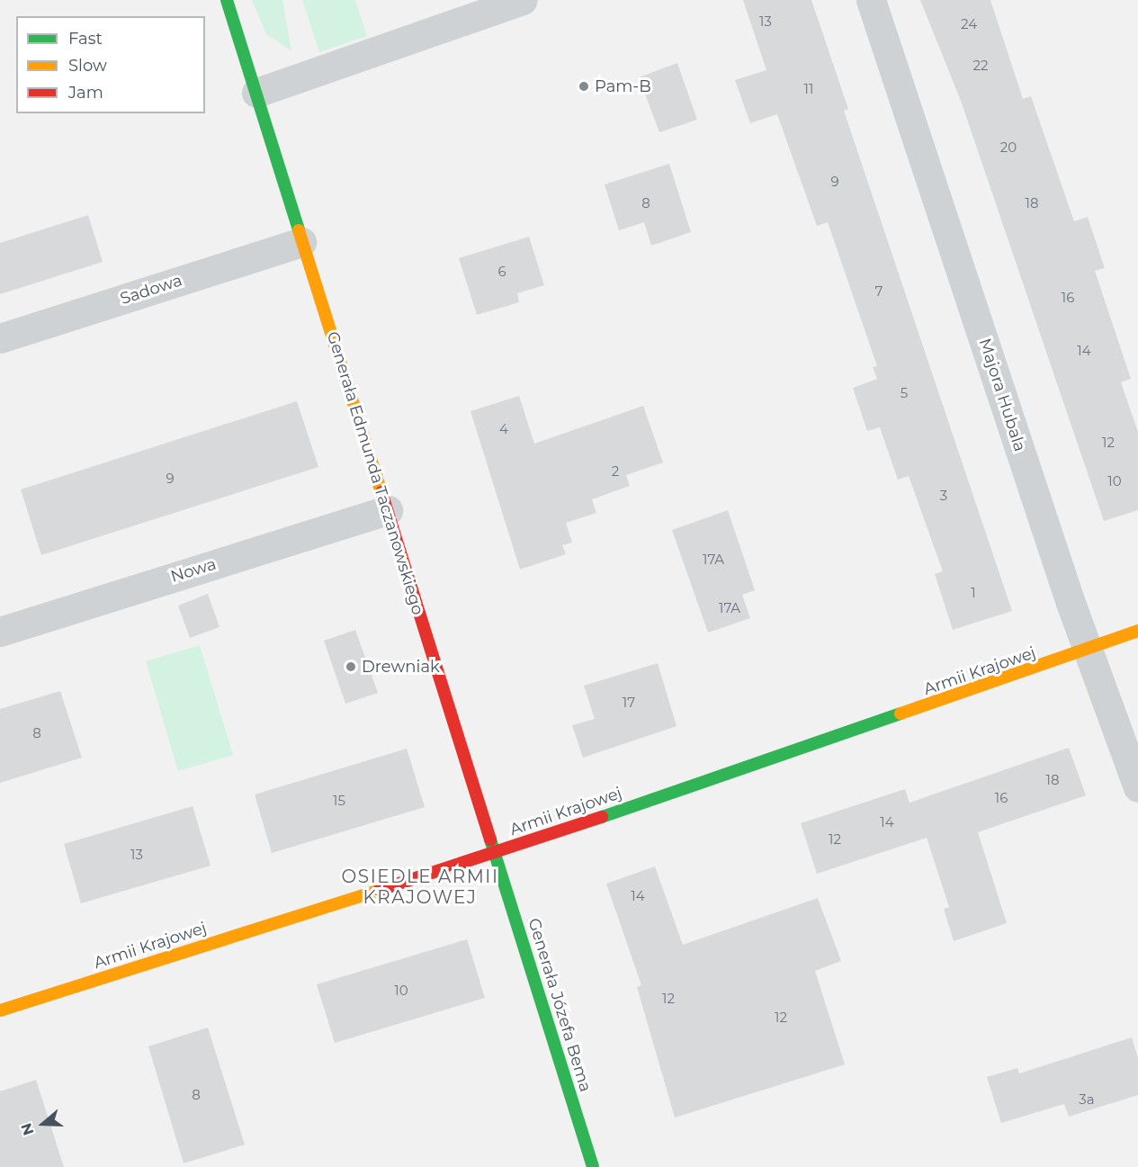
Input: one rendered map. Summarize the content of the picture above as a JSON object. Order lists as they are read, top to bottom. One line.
{"streets":{"street":["Sadowa","Majora Hubala","Generała Edmunda Taczanowskiego","Nowa","Armii Krajowej","Generała Józefa Bema"]},"crossings":[["Sadowa","Generała Edmunda Taczanowskiego"],["Majora Hubala","Armii Krajowej"],["Generała Edmunda Taczanowskiego","Nowa"],["Generała Edmunda Taczanowskiego","Armii Krajowej"],["Generała Edmunda Taczanowskiego","Generała Józefa Bema"],["Armii Krajowej","Generała Józefa Bema"]],"districts":["OSIEDLE ARMII KRAJOWEJ"],"places":["Pam-B","Drewniak"],"house_numbers":["13","24","22","11","20","9","8","18","6","7","16","14","5","4","12","2","9","10","3","17A","1","17A","17","8","18","16","15","14","12","13","14","10","12","12","8","3a"],"legend":["Fast","Slow","Jam"],"north":"left"}
